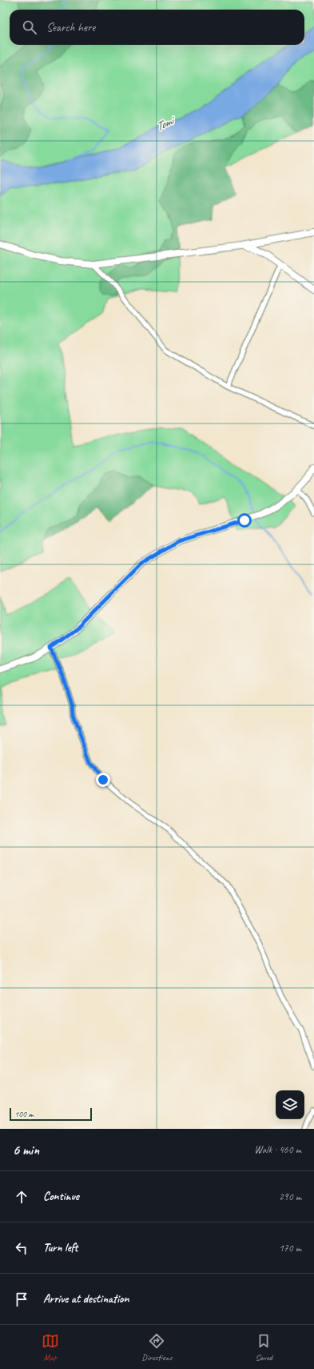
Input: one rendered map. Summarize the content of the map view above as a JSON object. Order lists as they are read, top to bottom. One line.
{"water":["Tomi"],"scale_bar":"100 m","page":{"search":"Search here","scale":"100 m","heading":["6 min","Walk · 460 m"],"list":[["Continue","290 m"],["Turn left","170 m"],"Arrive at destination"],"nav":["Map","Directions","Saved"]}}
